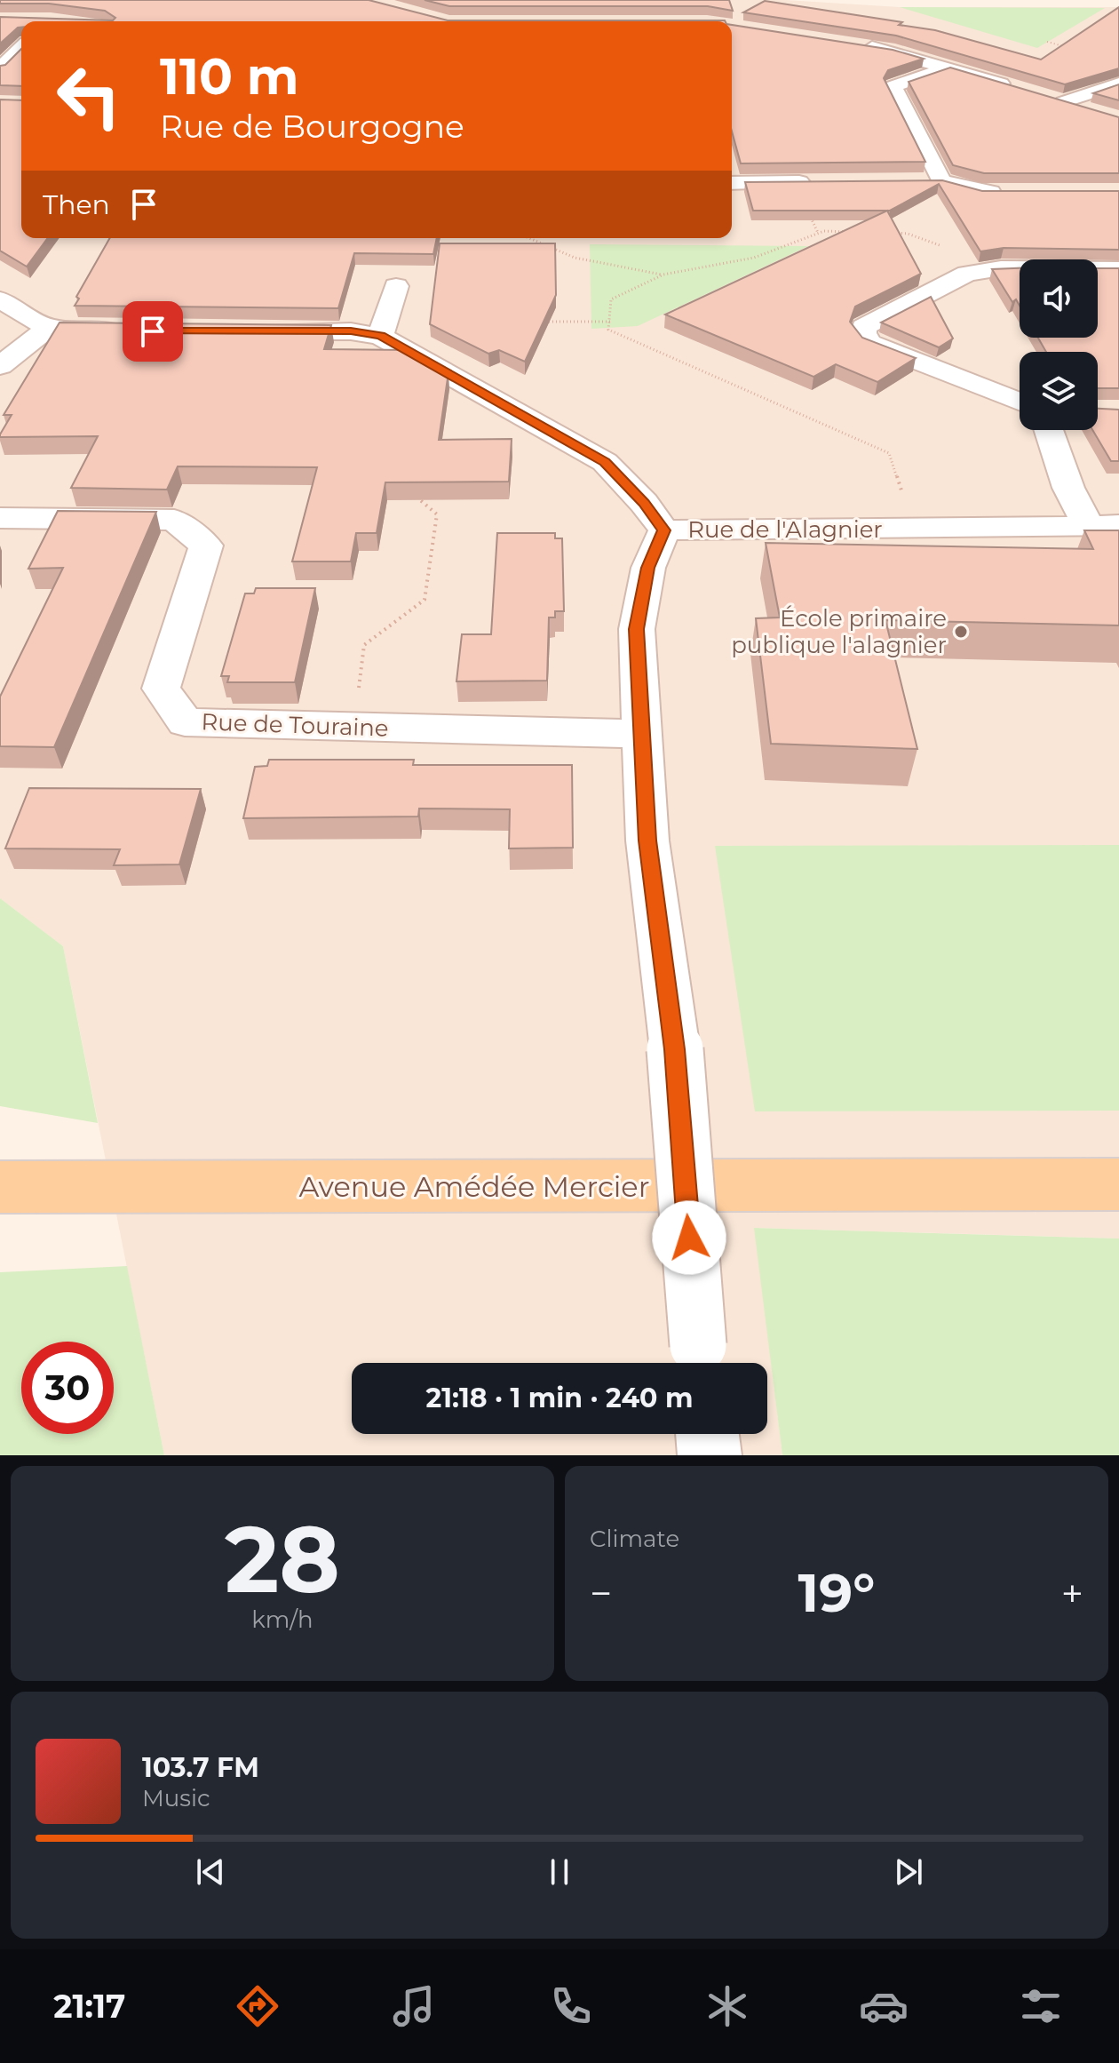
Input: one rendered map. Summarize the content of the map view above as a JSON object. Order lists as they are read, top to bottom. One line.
{"streets":{"main road":["Avenue Amédée Mercier"],"street":["Rue de l'Alagnier","Rue de Touraine"]},"crossings":[["Rue de l'Alagnier","Rue de Touraine"]],"places":["École primaire publique l'alagnier"],"page":{"turn":["110 m","Rue de Bourgogne"],"then":"Then","limit":"30","trip":"21:18 · 1 min · 240 m","tile":[["28","km/h"],"Climate"],"heat":["−","19°","+"],"song":["103.7 FM","Music"],"tabs":"21:17"}}
